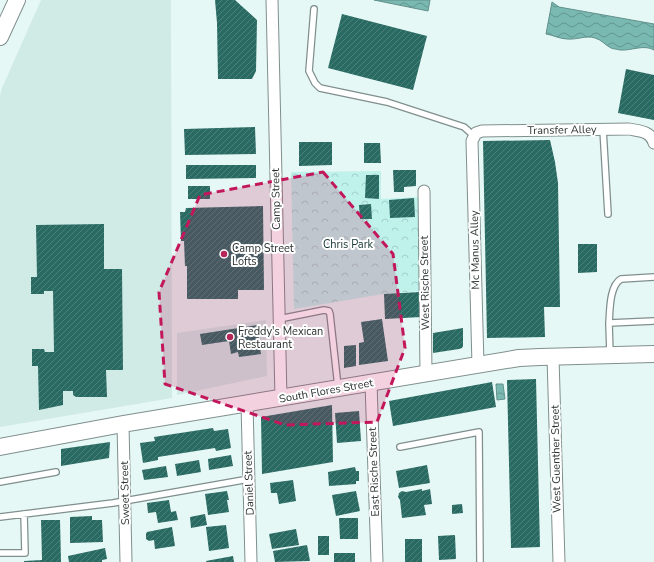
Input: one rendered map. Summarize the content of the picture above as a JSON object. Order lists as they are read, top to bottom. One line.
{"streets":{"main road":["South Flores Street"],"street":["Transfer Alley","Camp Street","Mc Manus Alley","West Rische Street","West Guenther Street","East Rische Street","Daniel Street","Sweet Street"]},"crossings":[["Transfer Alley","Mc Manus Alley"],["Camp Street","South Flores Street"],["Mc Manus Alley","South Flores Street"],["West Rische Street","South Flores Street"],["South Flores Street","West Guenther Street"],["South Flores Street","East Rische Street"],["South Flores Street","Daniel Street"],["South Flores Street","Sweet Street"]],"parks":["Chris Park"],"places":["Camp Street Lofts","Freddy's Mexican Restaurant"]}
